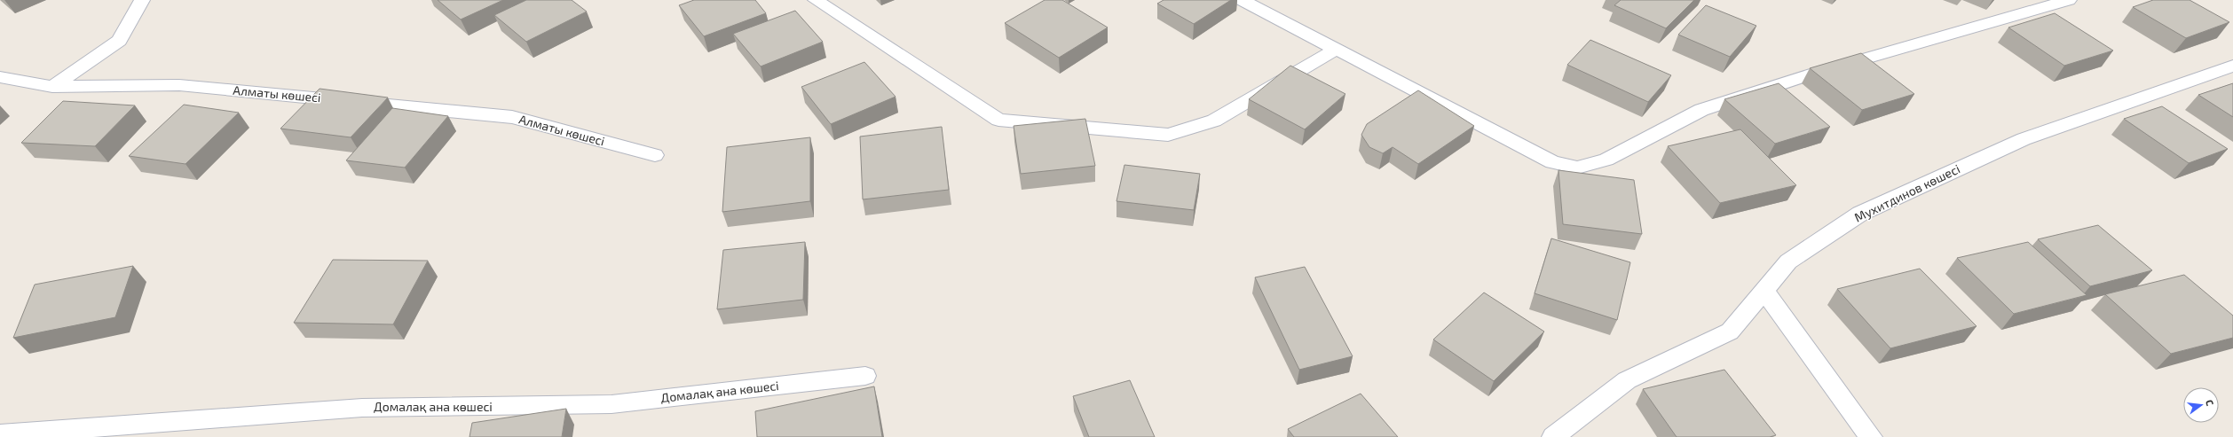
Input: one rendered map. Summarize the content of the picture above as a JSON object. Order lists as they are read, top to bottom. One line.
{"streets":{"street":["Алматы көшесі","Мухитдинов көшесі","Домалақ ана көшесі"]},"north":"right"}
